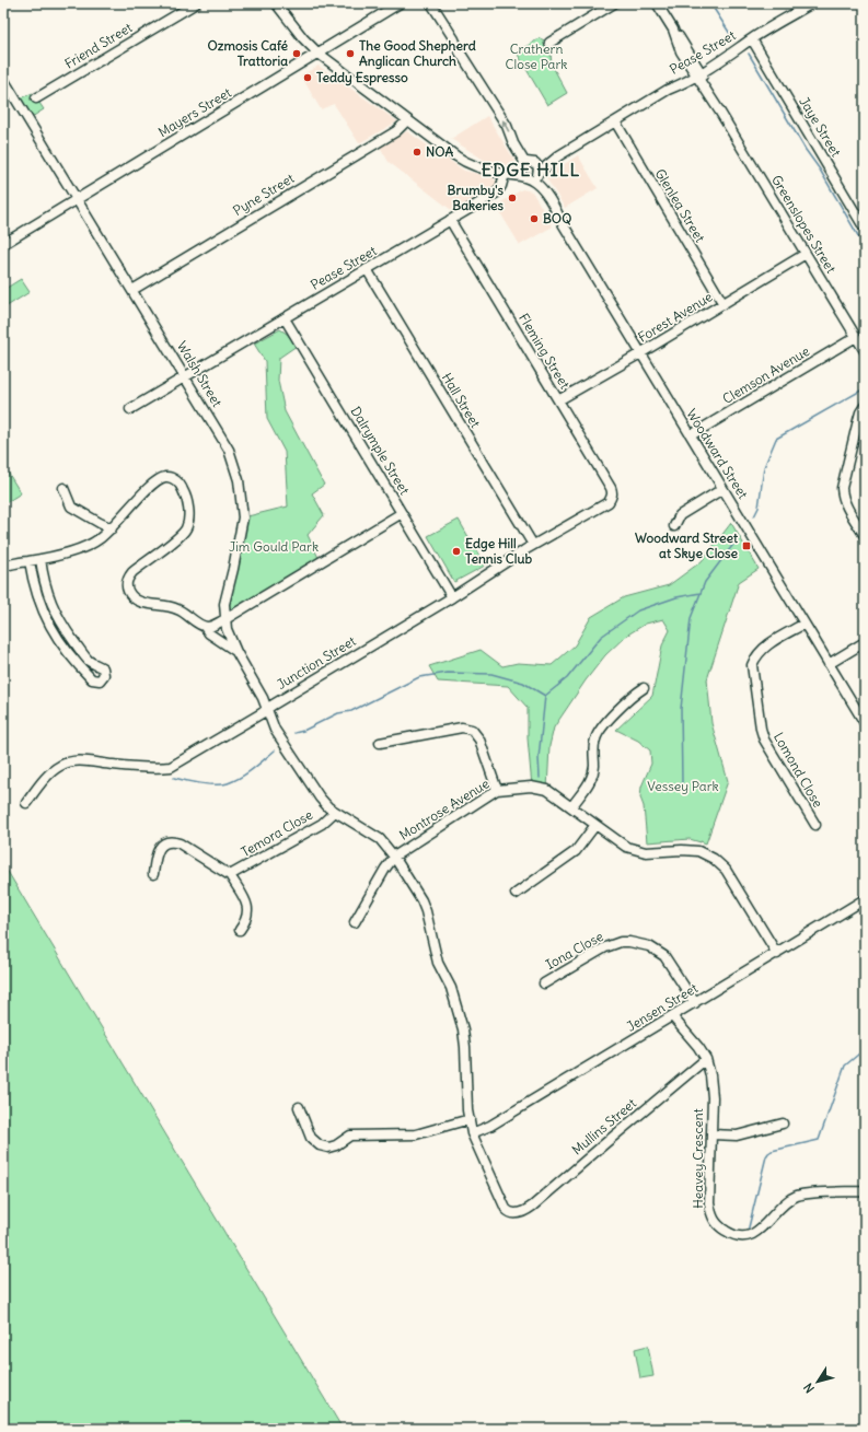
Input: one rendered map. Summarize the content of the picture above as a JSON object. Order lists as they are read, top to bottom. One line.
{"streets":{"street":["Friend Street","Pease Street","Mayers Street","Jaye Street","Pyne Street","Glenlea Street","Greenslopes Street","Forest Avenue","Fleming Street","Walsh Street","Clemson Avenue","Hall Street","Dalrymple Street","Woodward Street","Junction Street","Lomond Close","Montrose Avenue","Temora Close","Iona Close","Jensen Street","Mullins Street","Heavey Crescent"]},"crossings":[["Pease Street","Jaye Street"],["Pease Street","Glenlea Street"],["Pease Street","Greenslopes Street"],["Pease Street","Fleming Street"],["Pease Street","Walsh Street"],["Pease Street","Hall Street"],["Pease Street","Dalrymple Street"],["Pease Street","Woodward Street"],["Mayers Street","Walsh Street"],["Pyne Street","Walsh Street"],["Glenlea Street","Forest Avenue"],["Greenslopes Street","Forest Avenue"],["Greenslopes Street","Clemson Avenue"],["Forest Avenue","Fleming Street"],["Forest Avenue","Woodward Street"],["Fleming Street","Junction Street"],["Walsh Street","Junction Street"],["Walsh Street","Montrose Avenue"],["Walsh Street","Temora Close"],["Walsh Street","Jensen Street"],["Walsh Street","Mullins Street"],["Clemson Avenue","Woodward Street"],["Hall Street","Junction Street"],["Dalrymple Street","Junction Street"],["Woodward Street","Lomond Close"],["Montrose Avenue","Jensen Street"],["Iona Close","Jensen Street"],["Jensen Street","Heavey Crescent"],["Mullins Street","Heavey Crescent"]],"districts":["EDGE HILL"],"parks":["Crathern Close Park","Jim Gould Park","Vessey Park"],"places":{"other":["Ozmosis Café Trattoria","The Good Shepherd Anglican Church","Teddy Espresso","NOA","Brumby's Bakeries","BOQ","Edge Hill Tennis Club"],"transit":["Woodward Street at Skye Close"]},"north":"bottom left"}
